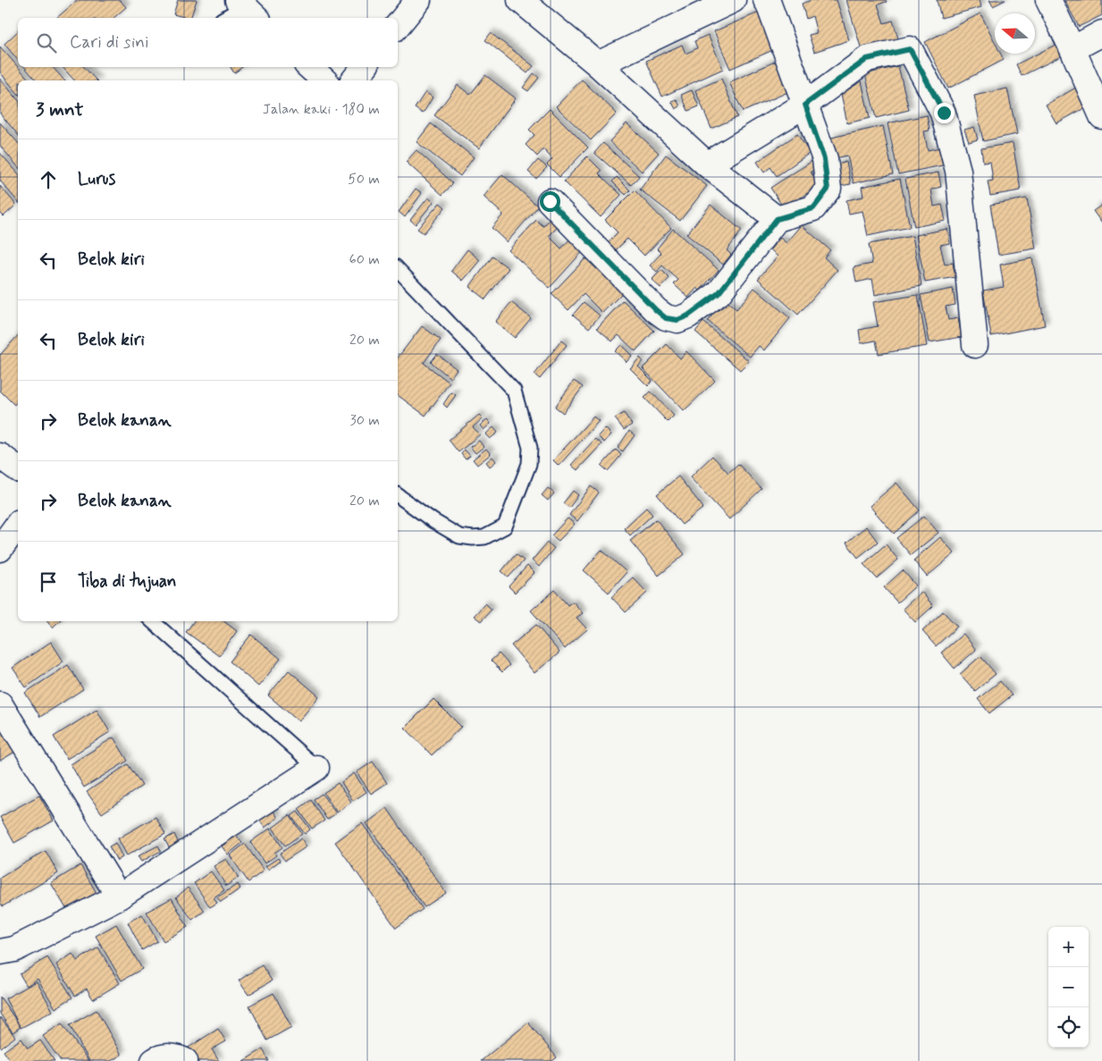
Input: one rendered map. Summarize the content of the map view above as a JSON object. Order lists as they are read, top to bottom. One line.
{"north":"left","page":{"search":"Cari di sini","heading":["3 mnt","Jalan kaki · 180 m"],"list":[["Lurus","50 m"],["Belok kiri","60 m"],["Belok kiri","20 m"],["Belok kanan","30 m"],["Belok kanan","20 m"],"Tiba di tujuan"],"map_buttons":["+","−"]}}
